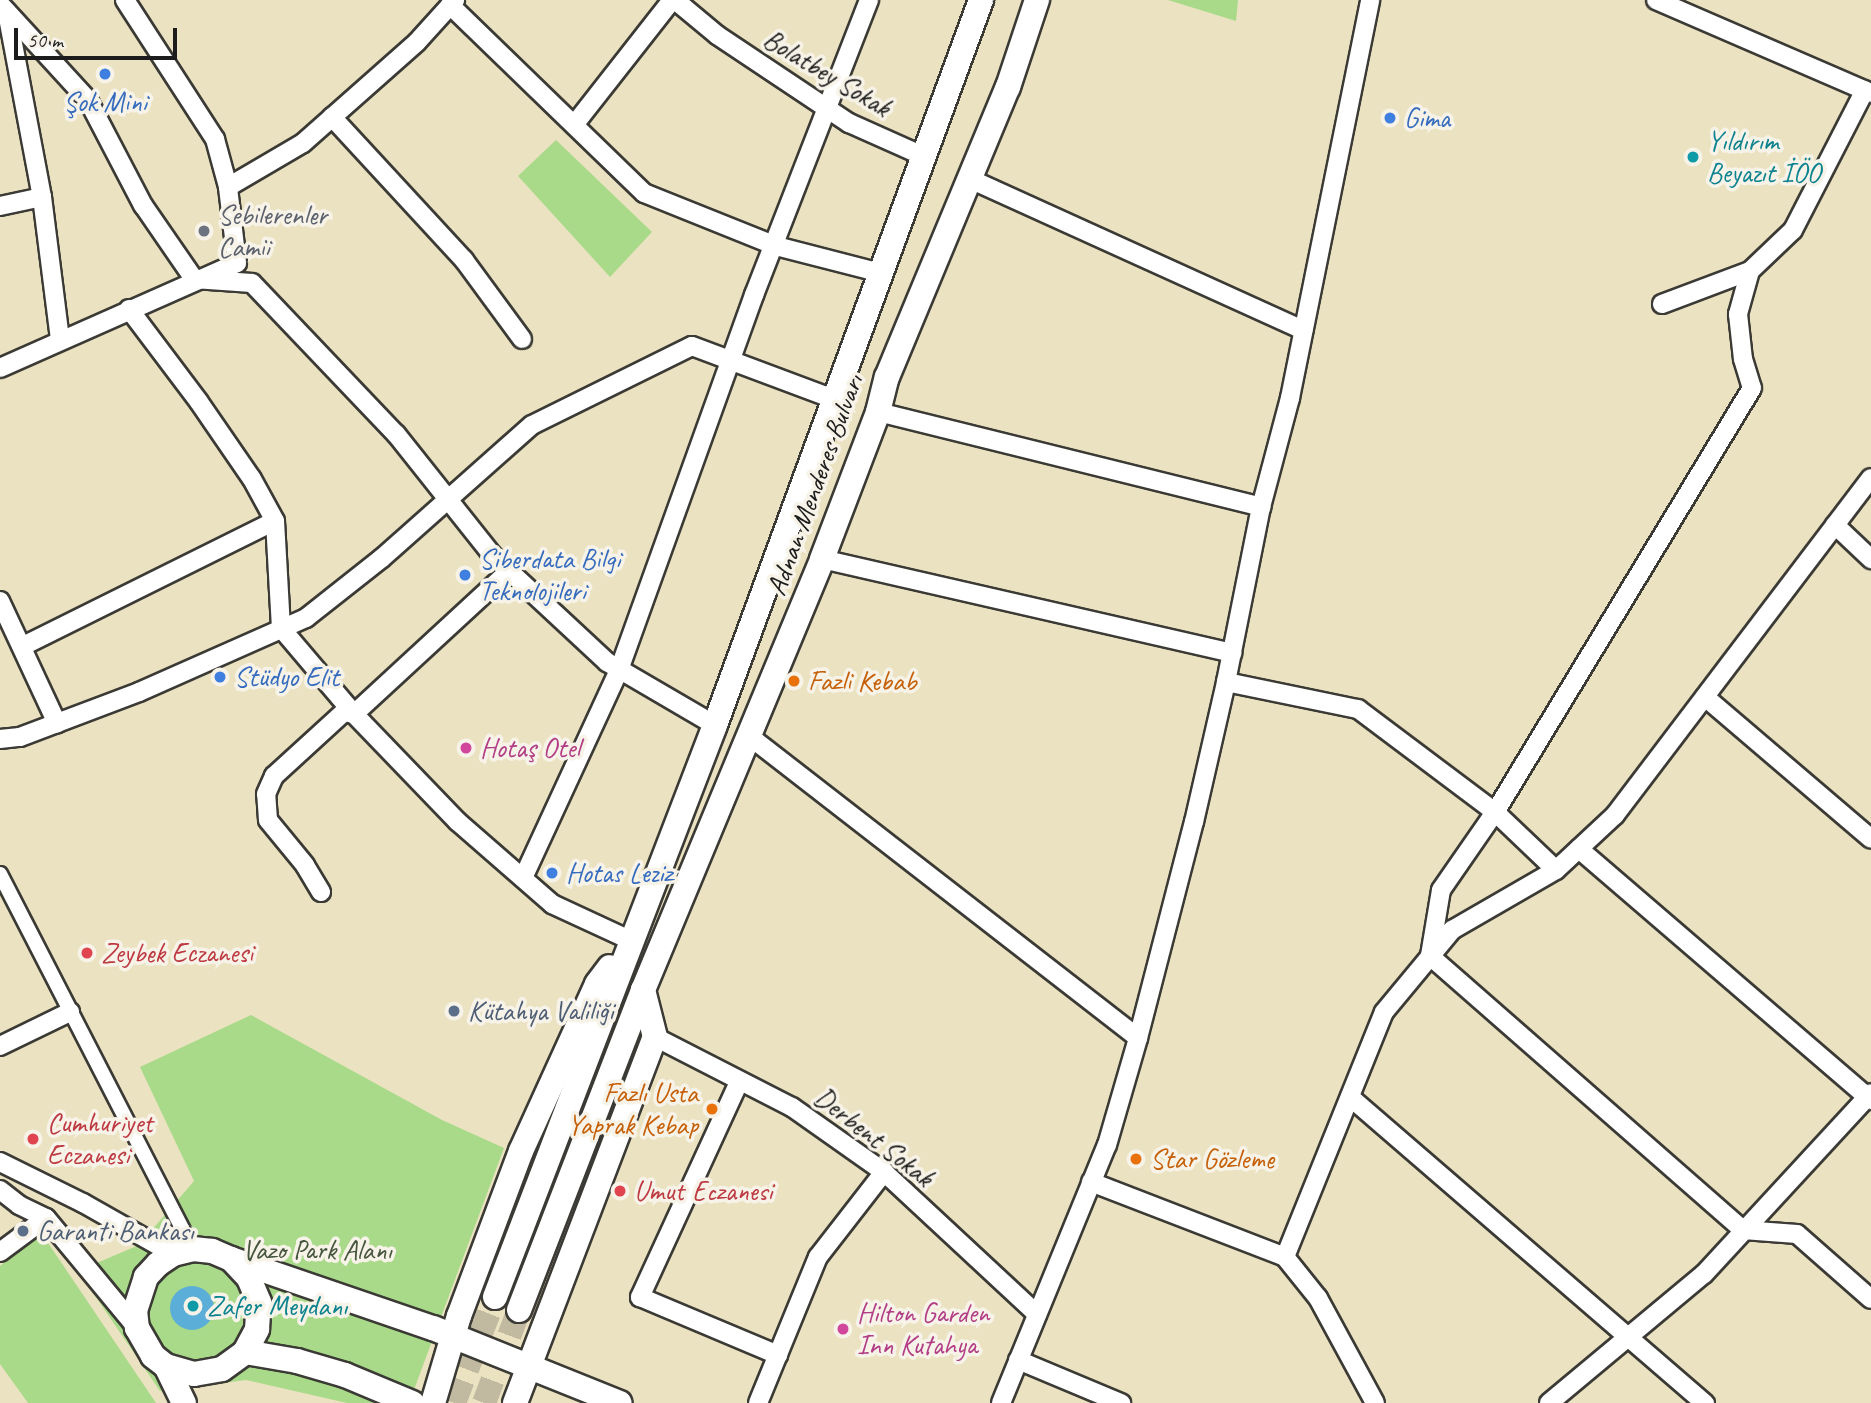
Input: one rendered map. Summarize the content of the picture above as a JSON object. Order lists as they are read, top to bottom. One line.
{"streets":{"main road":["Adnan Menderes Bulvarı"],"street":["Bolatbey Sokak","Derbent Sokak"]},"crossings":[["Bolatbey Sokak","Adnan Menderes Bulvarı"]],"parks":["Vazo Park Alanı"],"places":["Şok Mini","Gima","Yıldırım Beyazıt İÖO","Sebilerenler Camii","Siberdata Bilgi Teknolojileri","Stüdyo Elit","Fazli Kebab","Hotaş Otel","Hotas Leziz","Zeybek Eczanesi","Kütahya Valiliği","Fazlı Usta Yaprak Kebap","Cumhuriyet Eczanesi","Star Gözleme","Umut Eczanesi","Garanti Bankası","Zafer Meydanı","Hilton Garden Inn Kutahya"],"scale_bar":"50 m"}
